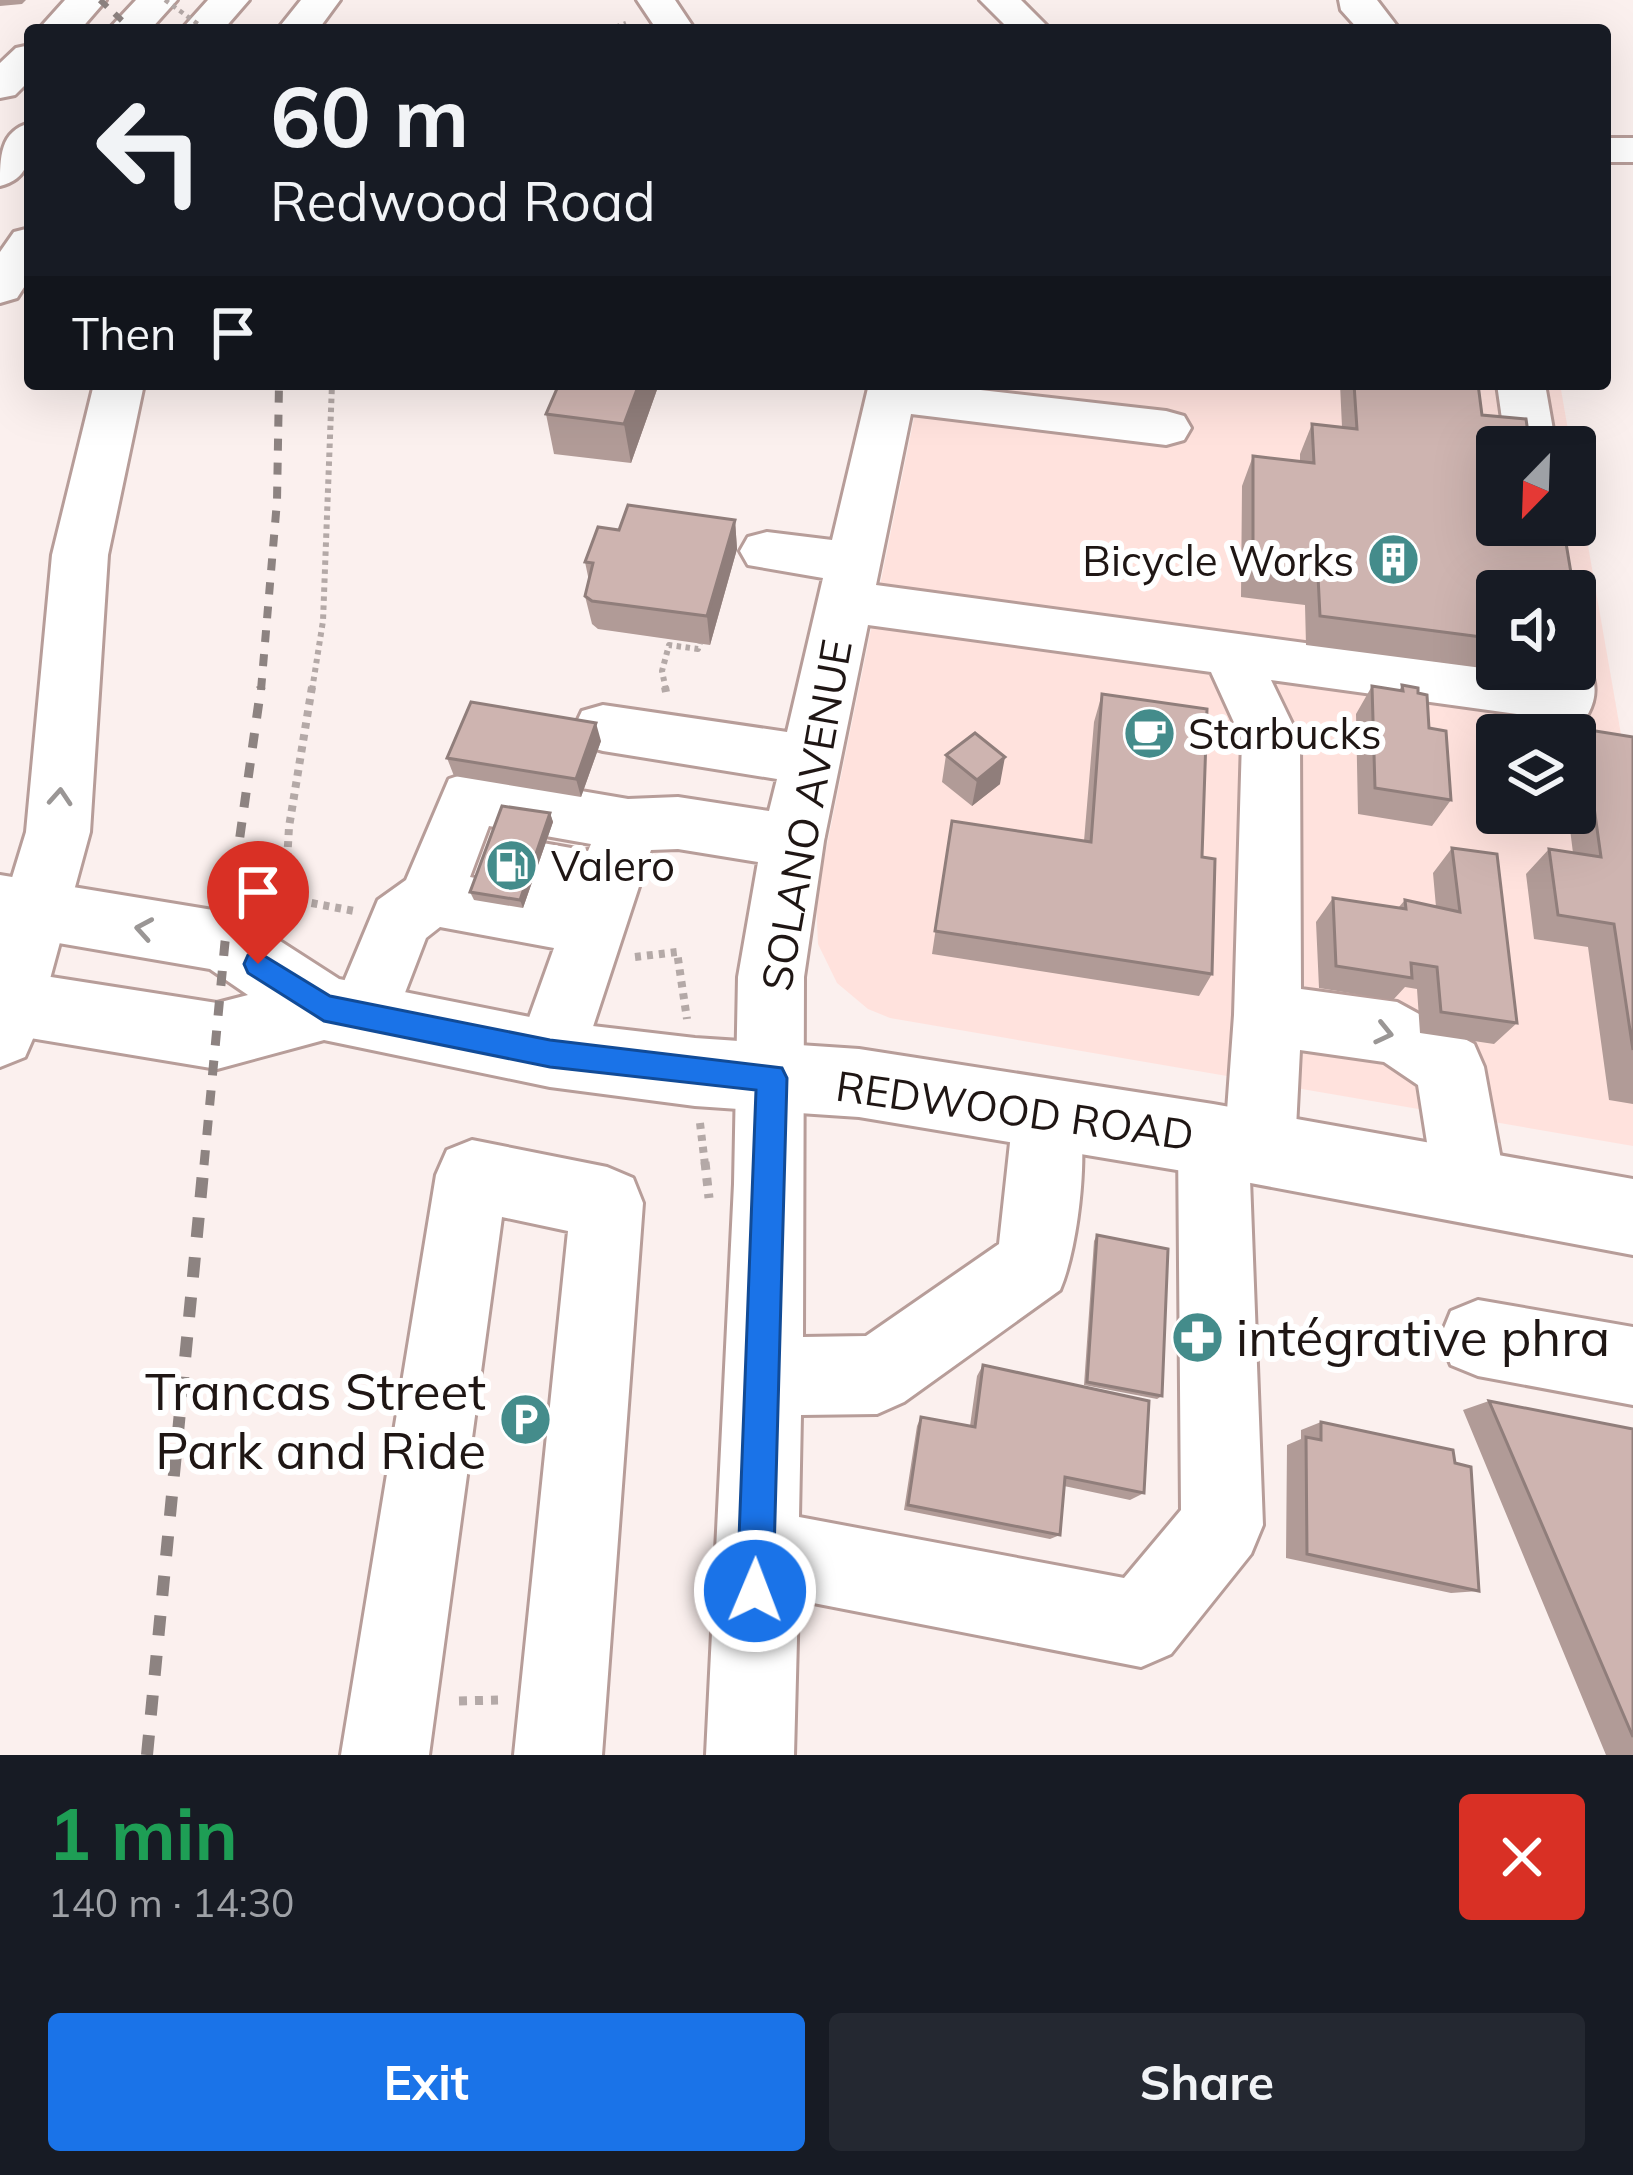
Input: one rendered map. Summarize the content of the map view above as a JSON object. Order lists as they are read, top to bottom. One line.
{"streets":{"main road":["REDWOOD ROAD"],"street":["SOLANO AVENUE"]},"crossings":[["SOLANO AVENUE","REDWOOD ROAD"]],"places":{"building":["Bicycle Works"],"cafe":["Starbucks"],"fuel station":["Valero"],"pharmacy":["intégrative phra"],"parking":["Trancas Street Park and Ride"]},"north":"bottom left","page":{"turn":["60 m","Redwood Road"],"then":"Then","heading":["1 min","140 m · 14:30"],"buttons":["Exit","Share"]}}
